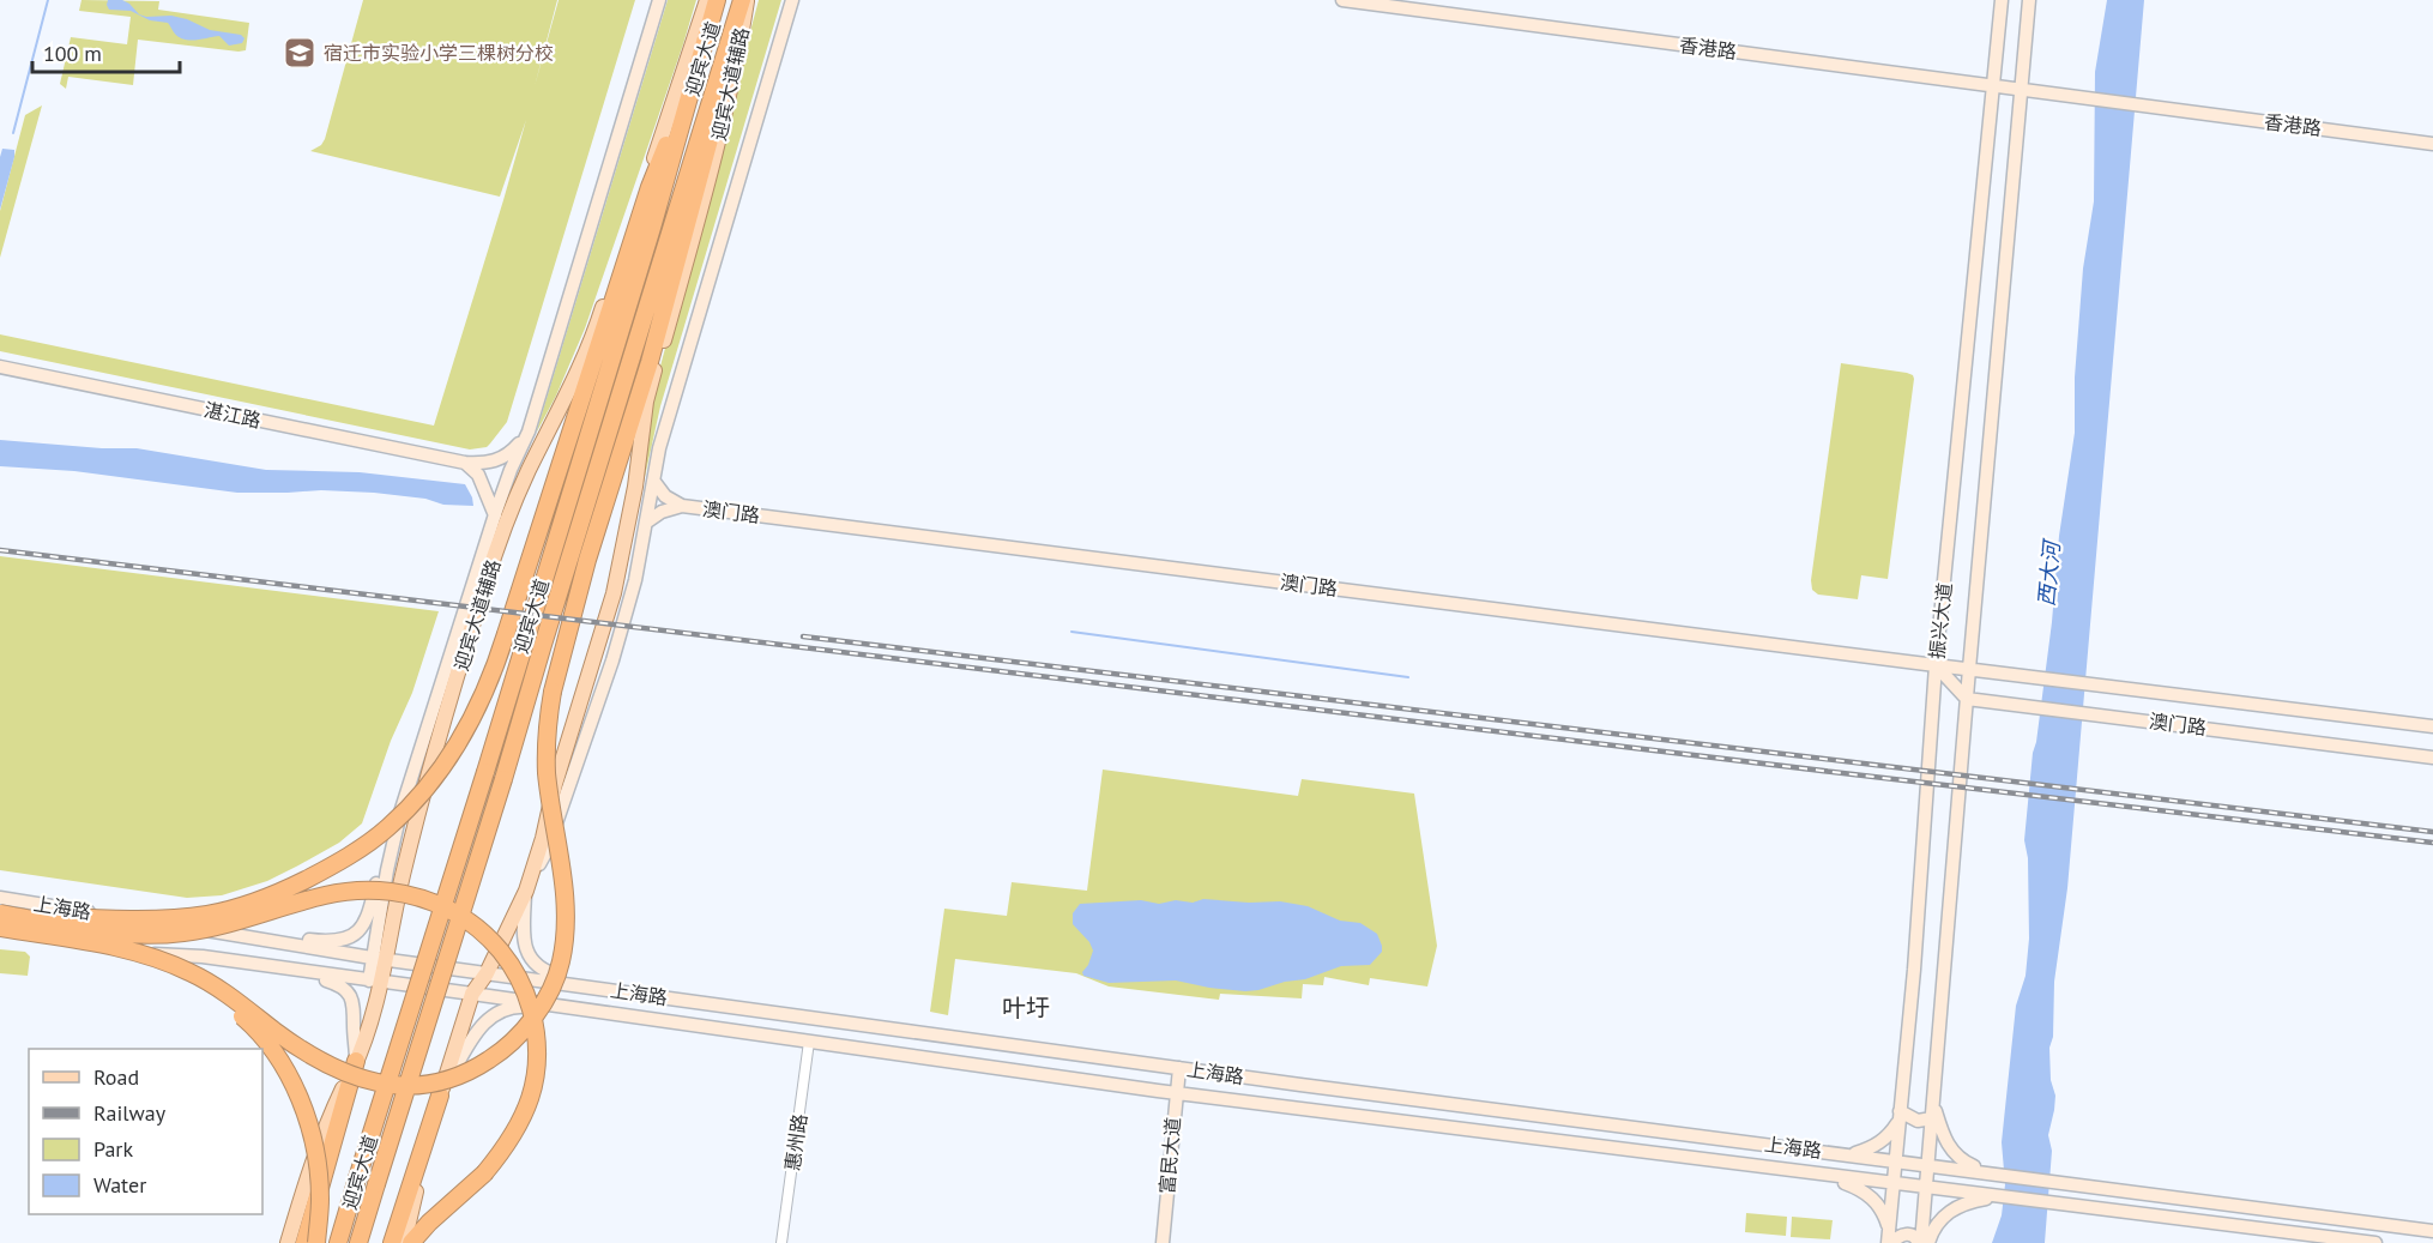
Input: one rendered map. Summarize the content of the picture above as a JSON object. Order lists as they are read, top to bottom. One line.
{"streets":{"highway":["迎宾大道"],"main road":["香港路","迎宾大道辅路","湛江路","澳门路","振兴大道","上海路","富民大道"],"street":["惠州路"]},"crossings":[["香港路","振兴大道"],["迎宾大道","迎宾大道辅路"],["迎宾大道辅路","上海路"],["澳门路","振兴大道"],["振兴大道","上海路"],["上海路","惠州路"],["上海路","富民大道"]],"districts":["叶圩"],"water":["西大河"],"places":{"school or university":["宿迁市实验小学三棵树分校"]},"legend":["Road","Railway","Park","Water"],"scale_bar":"100 m"}
